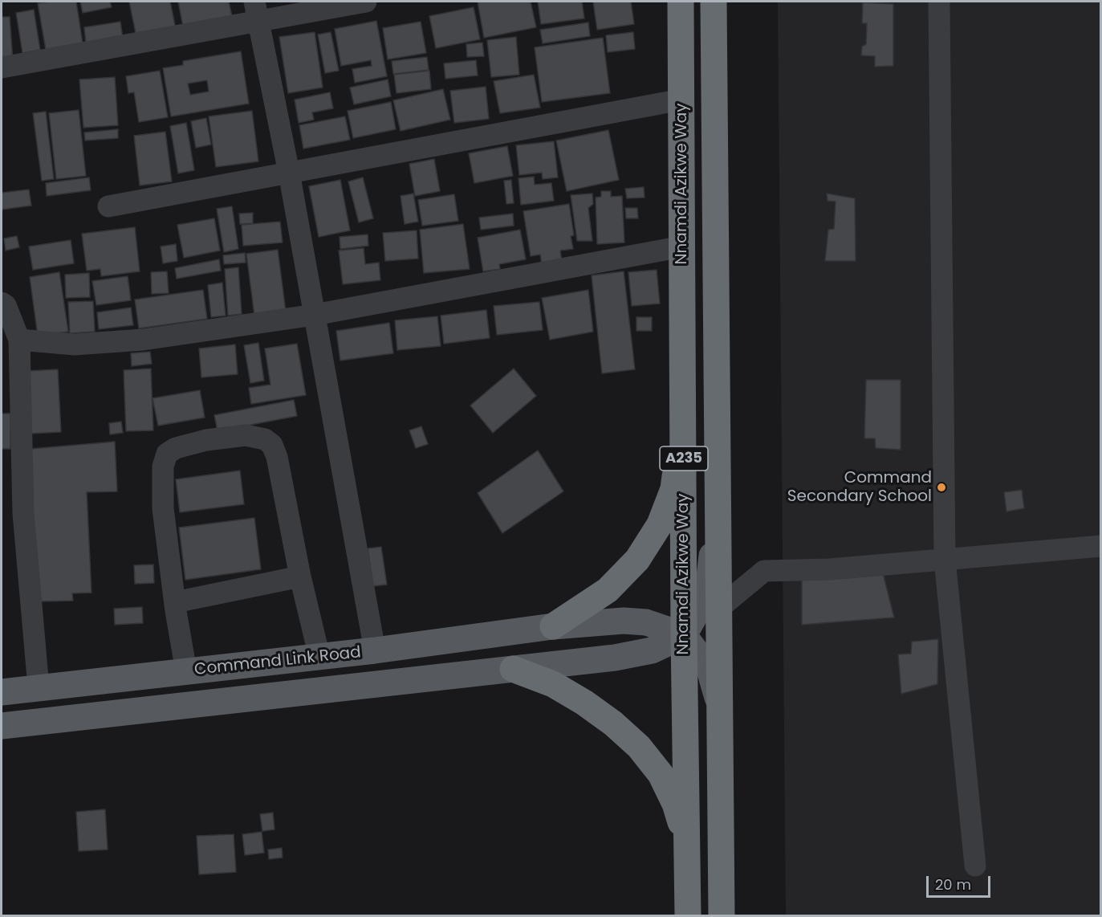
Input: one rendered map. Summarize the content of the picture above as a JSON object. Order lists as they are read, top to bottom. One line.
{"streets":{"highway":["Nnamdi Azikwe Way","A235"],"main road":["Command Link Road"]},"crossings":[["Nnamdi Azikwe Way","Command Link Road"]],"places":["Command Secondary School"],"scale_bar":"20 m"}
